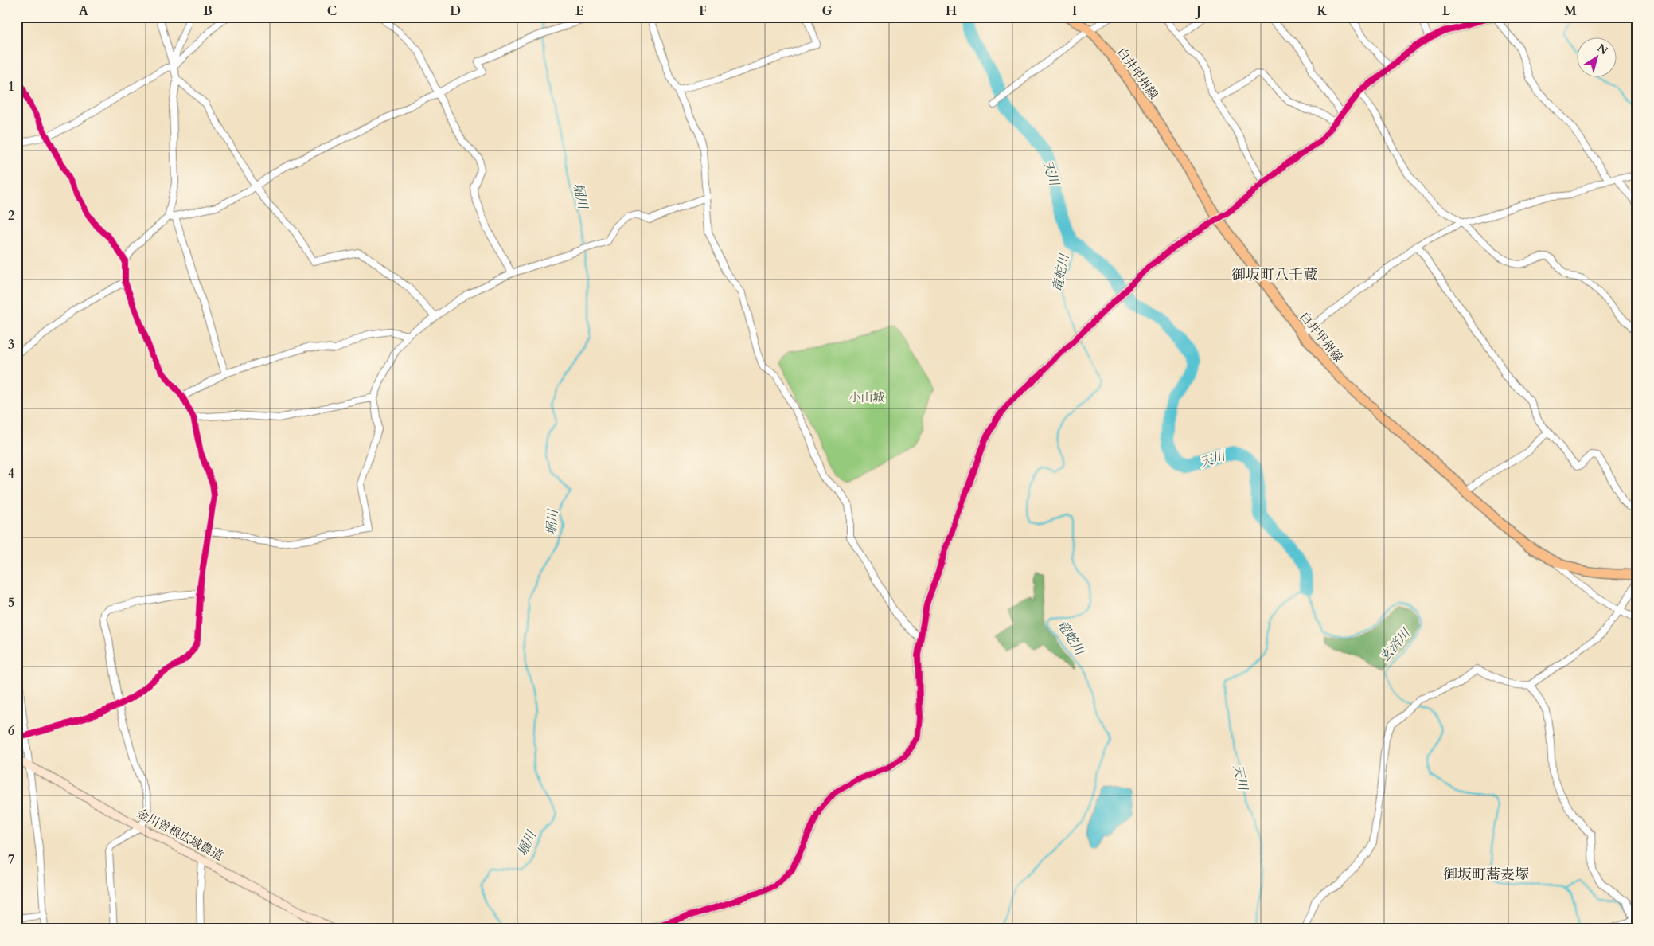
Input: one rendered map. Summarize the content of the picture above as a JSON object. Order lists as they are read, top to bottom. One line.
{"streets":{"main road":["白井甲州線"],"street":["金川曽根広域農道"]},"districts":["御坂町八千蔵","御坂町蕎麦塚"],"water":["天川","堀川","竜蛇川","玄済川"],"parks":["小山城"],"north":"top right","grid":{"columns":["A","B","C","D","E","F","G","H","I","J","K","L","M"],"rows":["1","2","3","4","5","6","7"]}}
